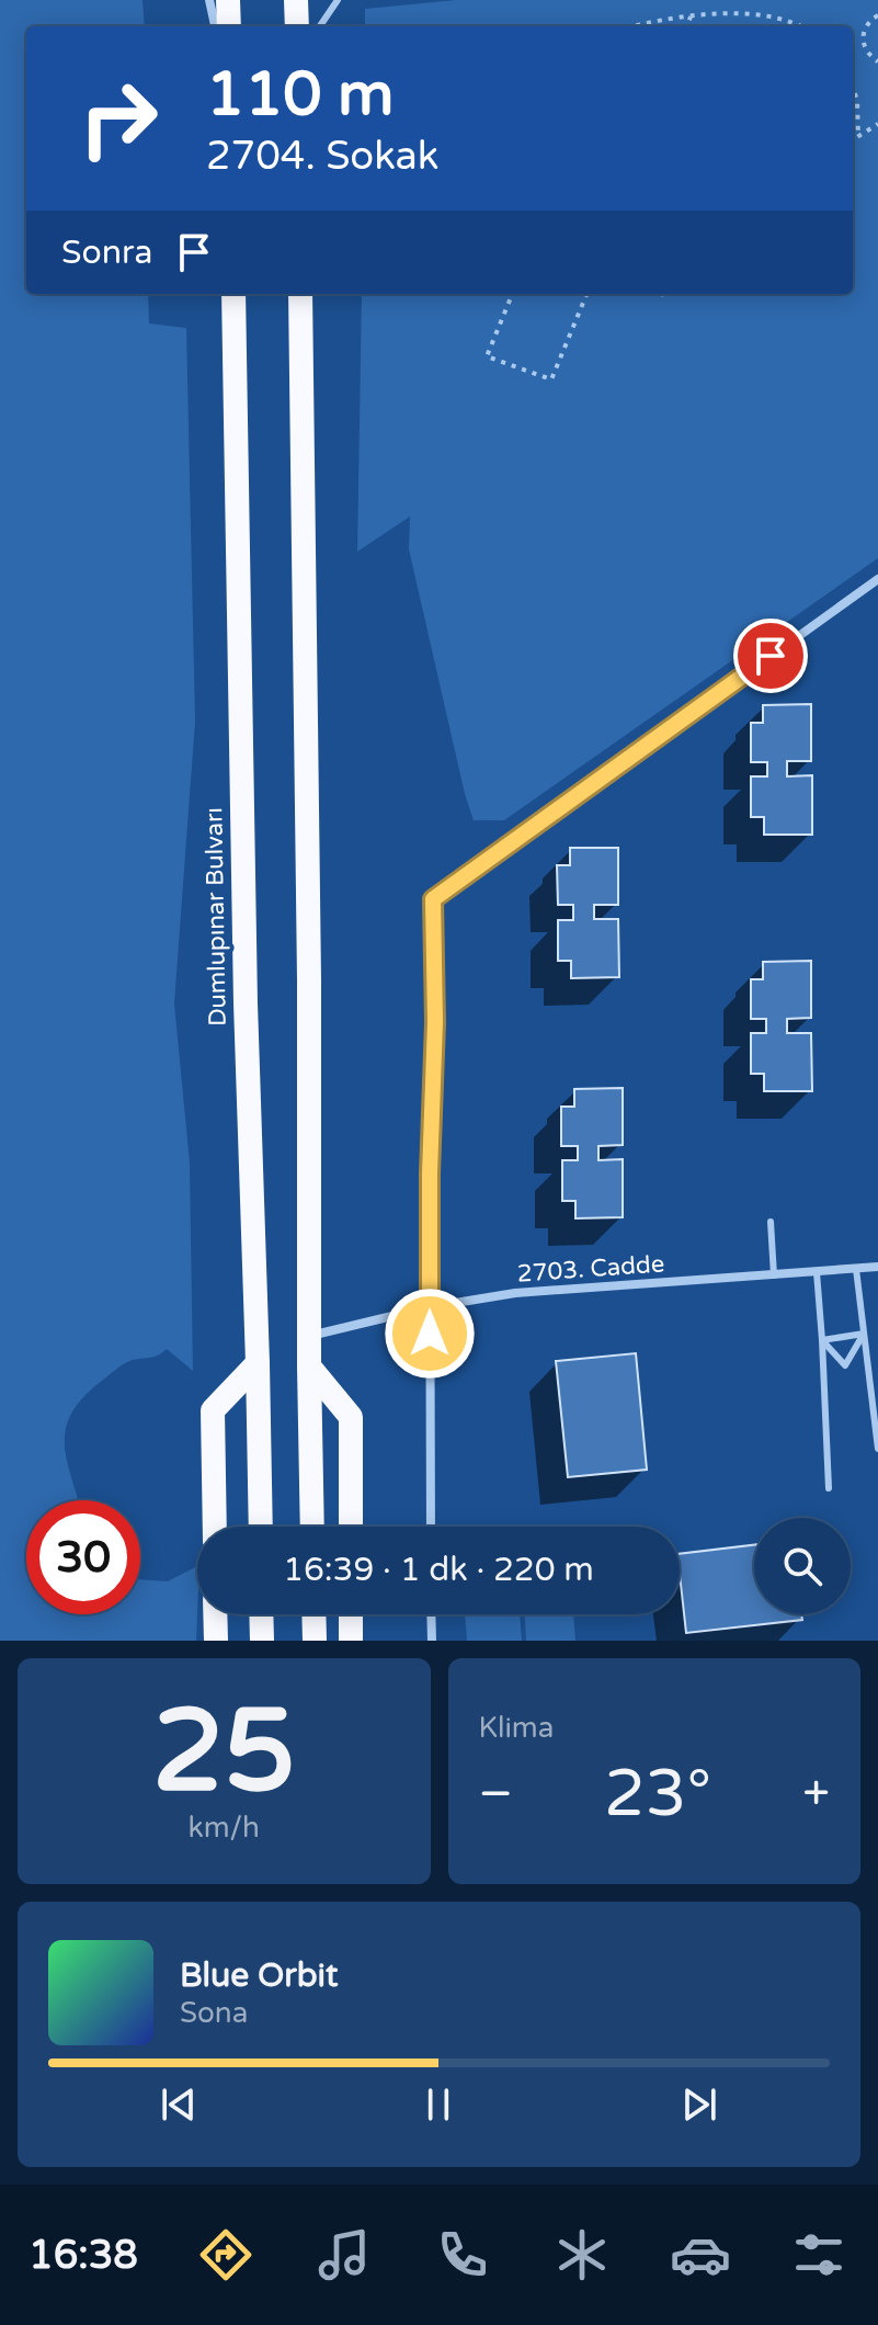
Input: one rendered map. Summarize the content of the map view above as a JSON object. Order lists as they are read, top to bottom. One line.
{"streets":{"highway":["Dumlupınar Bulvarı"],"street":["2703. Cadde"]},"page":{"turn":["110 m","2704. Sokak"],"then":"Sonra","limit":"30","trip":"16:39 · 1 dk · 220 m","tile":[["25","km/h"],"Klima"],"heat":["−","23°","+"],"song":["Blue Orbit","Sona"],"tabs":"16:38"}}
